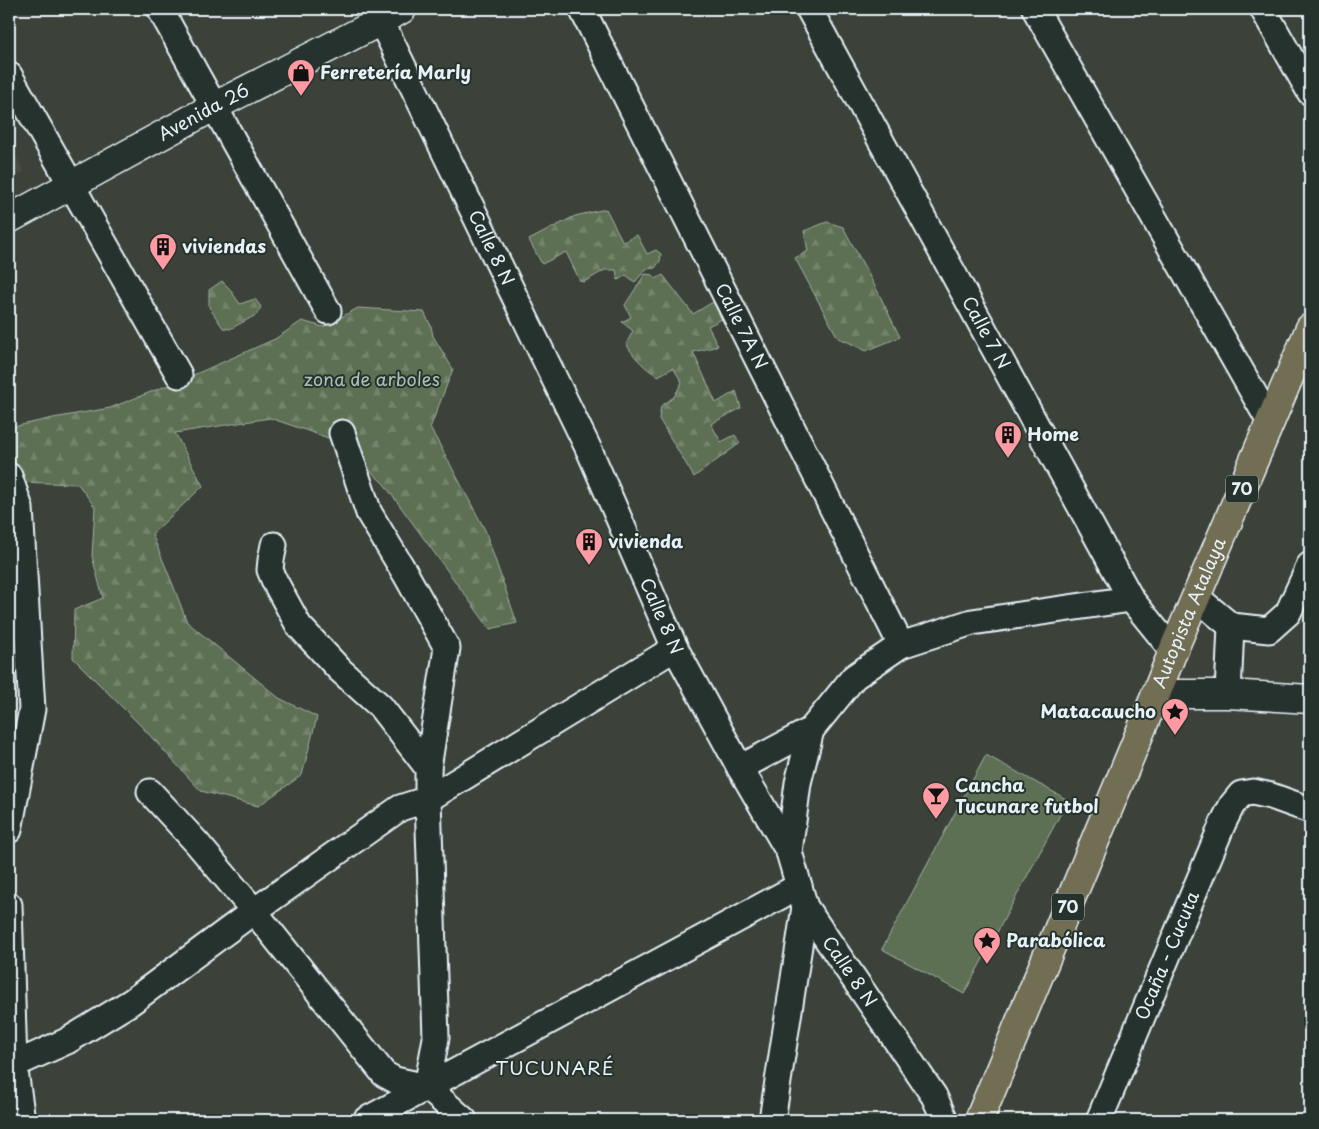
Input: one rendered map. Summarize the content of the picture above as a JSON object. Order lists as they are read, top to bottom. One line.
{"streets":{"main road":["70","Autopista Atalaya"],"street":["Avenida 26","Calle 8 N","Calle 7A N","Calle 7 N","Ocaña - Cucuta"]},"crossings":[["Avenida 26","Calle 8 N"],["Calle 7 N","Autopista Atalaya"]],"districts":["TUCUNARÉ"],"parks":["zona de arboles"],"places":{"shop":["Ferretería Marly"],"building":["viviendas","Home","vivienda"],"place":["Matacaucho","Parabólica"],"bar":["Cancha Tucunare futbol"]}}
